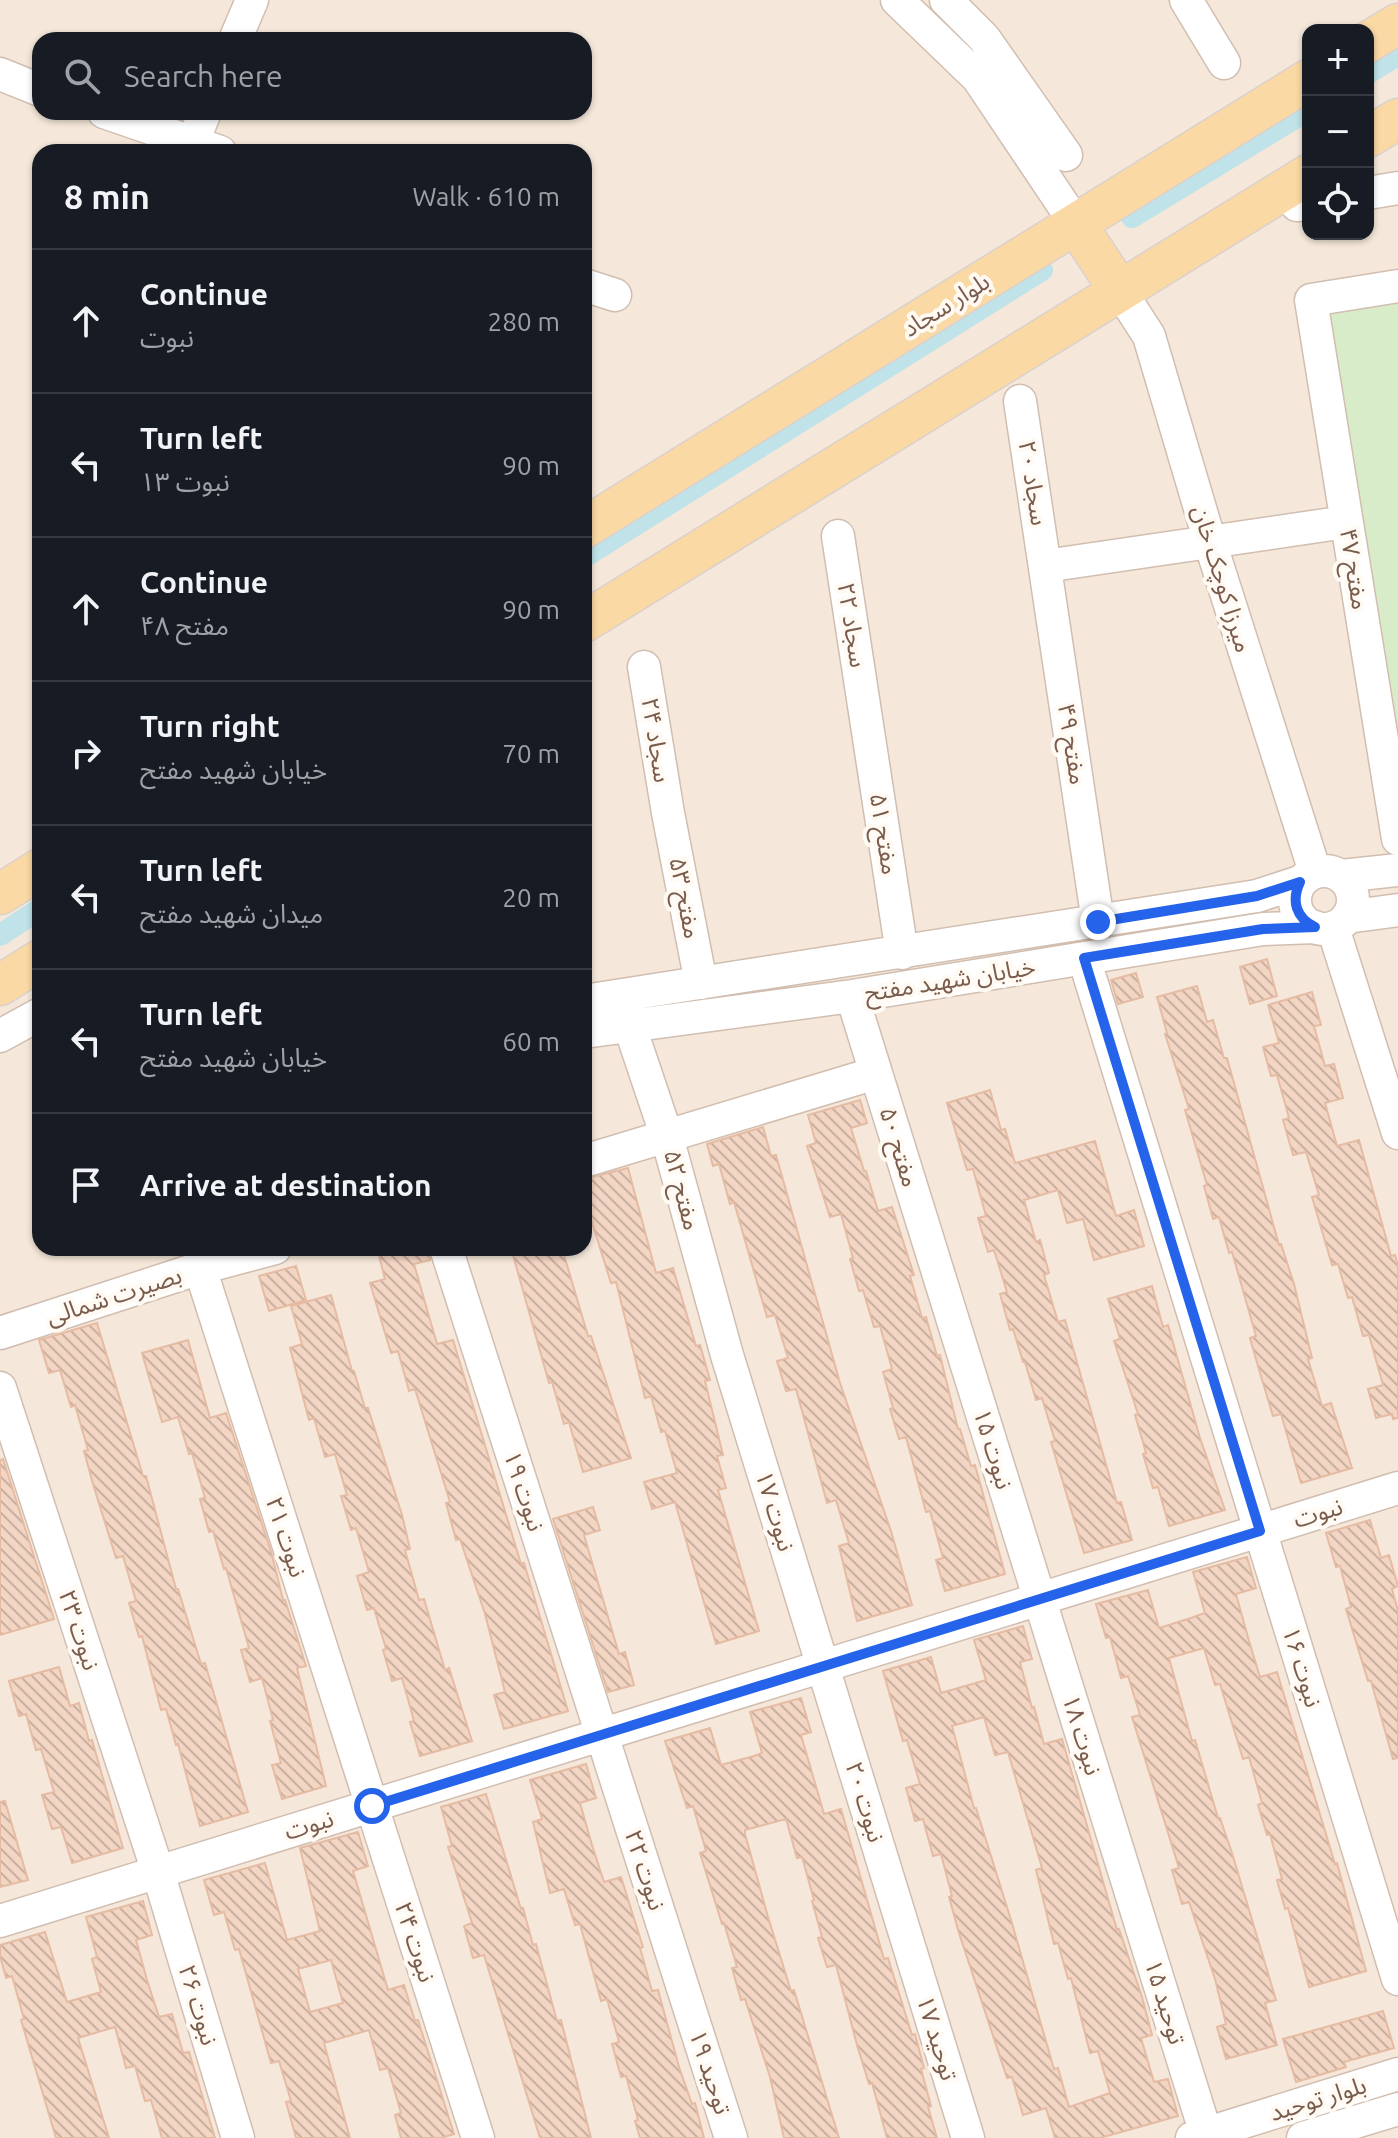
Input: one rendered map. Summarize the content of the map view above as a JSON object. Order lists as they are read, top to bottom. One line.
{"streets":{"main road":["بلوار سجاد"],"street":["سجاد ۲۰","مفتح ۴۷","میرزا کوچک خان","سجاد ۲۲","سجاد ۲۴","مفتح ۴۹","مفتح ۵۱","مفتح ۵۳","خیابان شهید مفتح","مفتح ۵۰","مفتح ۵۲","بصیرت شمالی","نبوت ۱۵","نبوت ۱۹","نبوت ۱۷","نبوت","نبوت ۲۱","نبوت ۲۳","نبوت ۱۶","نبوت ۱۸","نبوت ۲۰","نبوت ۲۲","نبوت ۲۴","توحید ۱۵","نبوت ۲۶","توحید ۱۷","توحید ۱۹","بلوار توحید"]},"crossings":[["سجاد ۲۰","مفتح ۴۹"],["میرزا کوچک خان","خیابان شهید مفتح"],["سجاد ۲۲","مفتح ۵۱"],["سجاد ۲۴","مفتح ۵۳"],["مفتح ۴۹","خیابان شهید مفتح"],["مفتح ۵۱","خیابان شهید مفتح"],["مفتح ۵۳","خیابان شهید مفتح"],["خیابان شهید مفتح","مفتح ۵۰"],["خیابان شهید مفتح","مفتح ۵۲"],["خیابان شهید مفتح","نبوت ۱۶"],["مفتح ۵۰","نبوت ۱۵"],["مفتح ۵۲","نبوت ۱۷"],["بصیرت شمالی","نبوت ۲۱"],["نبوت ۱۵","نبوت"],["نبوت ۱۵","نبوت ۱۸"],["نبوت ۱۹","نبوت"],["نبوت ۱۹","نبوت ۲۲"],["نبوت ۱۷","نبوت"],["نبوت ۱۷","نبوت ۲۰"],["نبوت","نبوت ۲۱"],["نبوت","نبوت ۲۳"],["نبوت","نبوت ۱۶"],["نبوت","نبوت ۱۸"],["نبوت","نبوت ۲۰"],["نبوت","نبوت ۲۲"],["نبوت","نبوت ۲۴"],["نبوت","نبوت ۲۶"],["نبوت ۲۱","نبوت ۲۴"],["نبوت ۲۳","نبوت ۲۶"],["نبوت ۱۸","توحید ۱۵"],["نبوت ۲۰","توحید ۱۷"],["نبوت ۲۲","توحید ۱۹"],["توحید ۱۵","بلوار توحید"]],"page":{"map_buttons":["+","−"],"search":"Search here","heading":["8 min","Walk · 610 m"],"list":[["Continue","نبوت","280 m"],["Turn left","نبوت ۱۳","90 m"],["Continue","مفتح ۴۸","90 m"],["Turn right","خیابان شهید مفتح","70 m"],["Turn left","میدان شهید مفتح","20 m"],["Turn left","خیابان شهید مفتح","60 m"],"Arrive at destination"]}}
